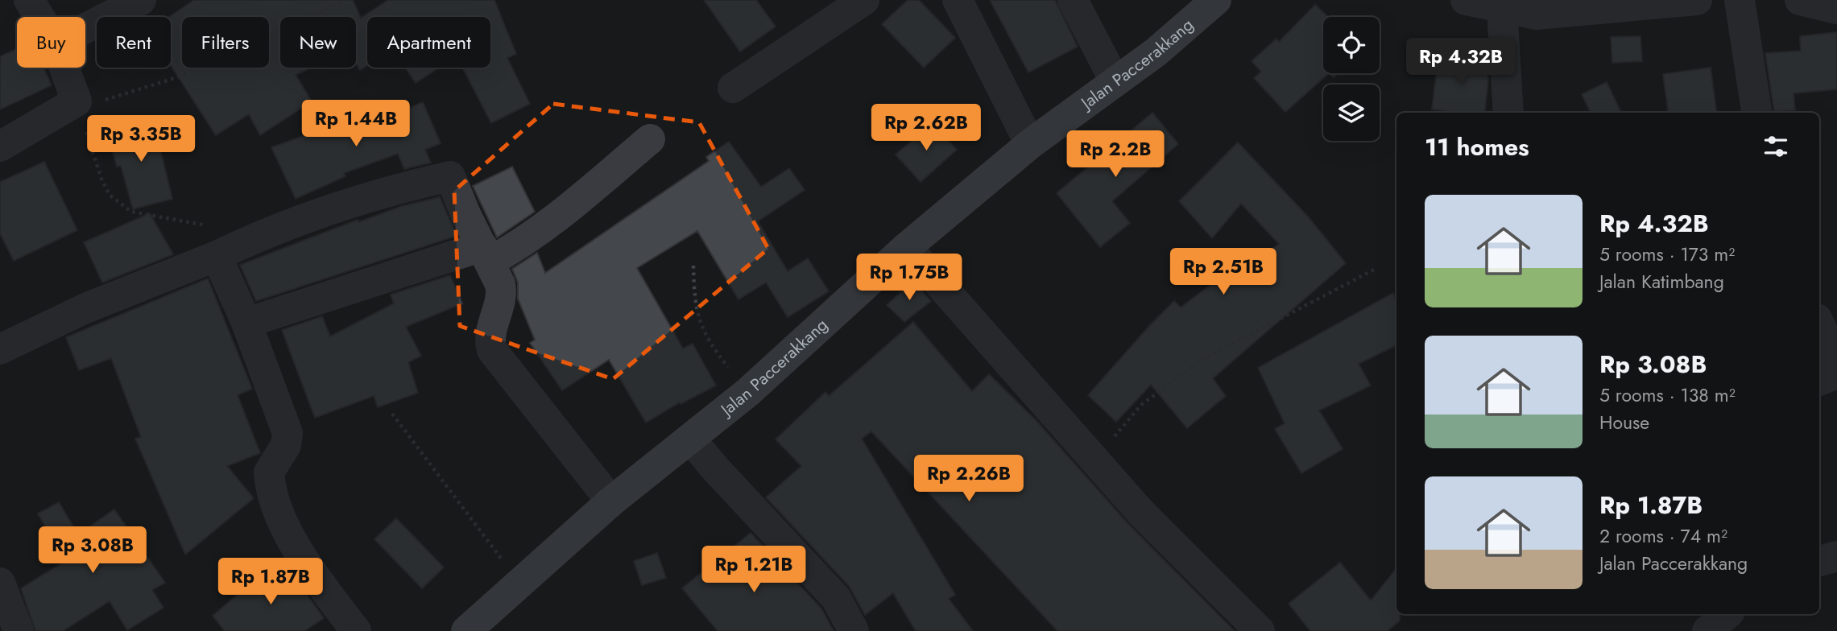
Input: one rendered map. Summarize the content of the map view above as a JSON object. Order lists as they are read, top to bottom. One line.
{"streets":{"main road":["Jalan Paccerakkang"]},"page":{"chip":["Buy","Rent","Filters","New","Apartment"],"price":["Rp 4.32B","Rp 1.44B","Rp 2.62B","Rp 3.35B","Rp 2.2B","Rp 2.51B","Rp 1.75B","Rp 2.26B","Rp 3.08B","Rp 1.21B","Rp 1.87B"],"heading":"11 homes","list":[{"name":"Rp 4.32B","note":"5 rooms · 173 m² · Jalan Katimbang"},{"name":"Rp 3.08B","note":"5 rooms · 138 m² · House"},{"name":"Rp 1.87B","note":"2 rooms · 74 m² · Jalan Paccerakkang"}]}}
